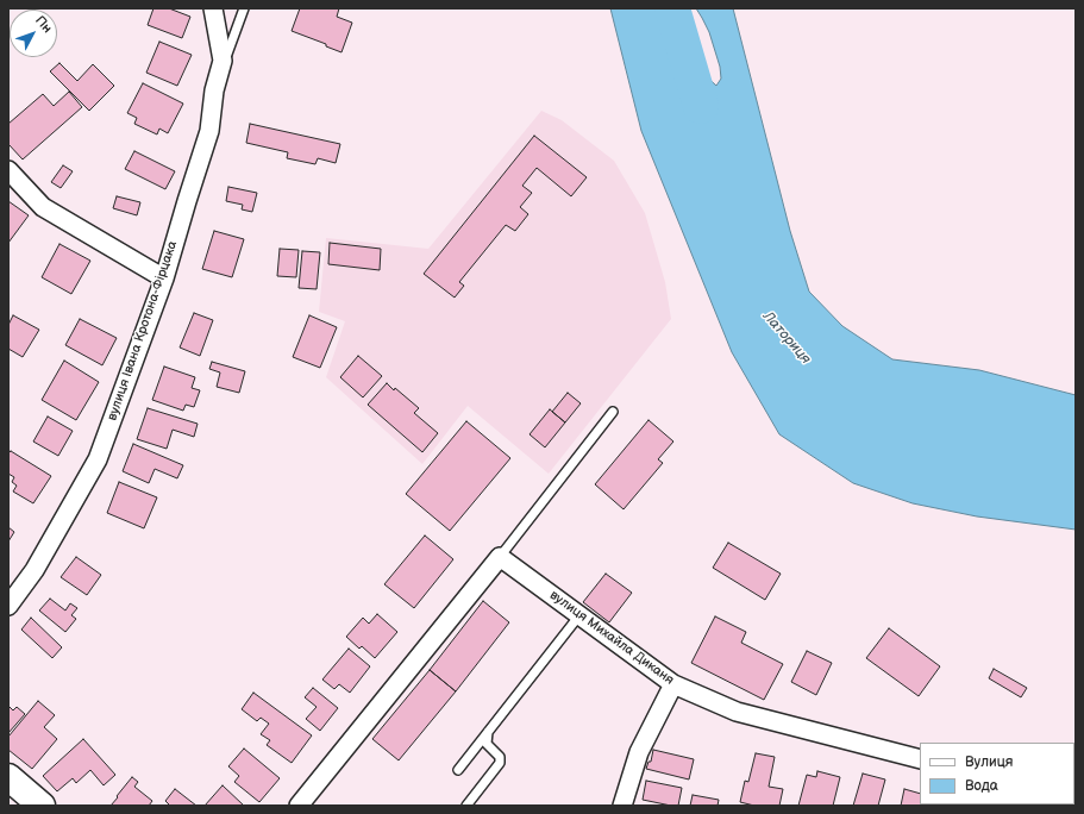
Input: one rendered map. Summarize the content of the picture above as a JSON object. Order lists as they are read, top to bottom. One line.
{"streets":{"street":["вулиця Івана Кротона-Фірцака","вулиця Михайла Диканя"]},"water":["Латориця"],"legend":["Вулиця","Вода"],"north":"top right"}
